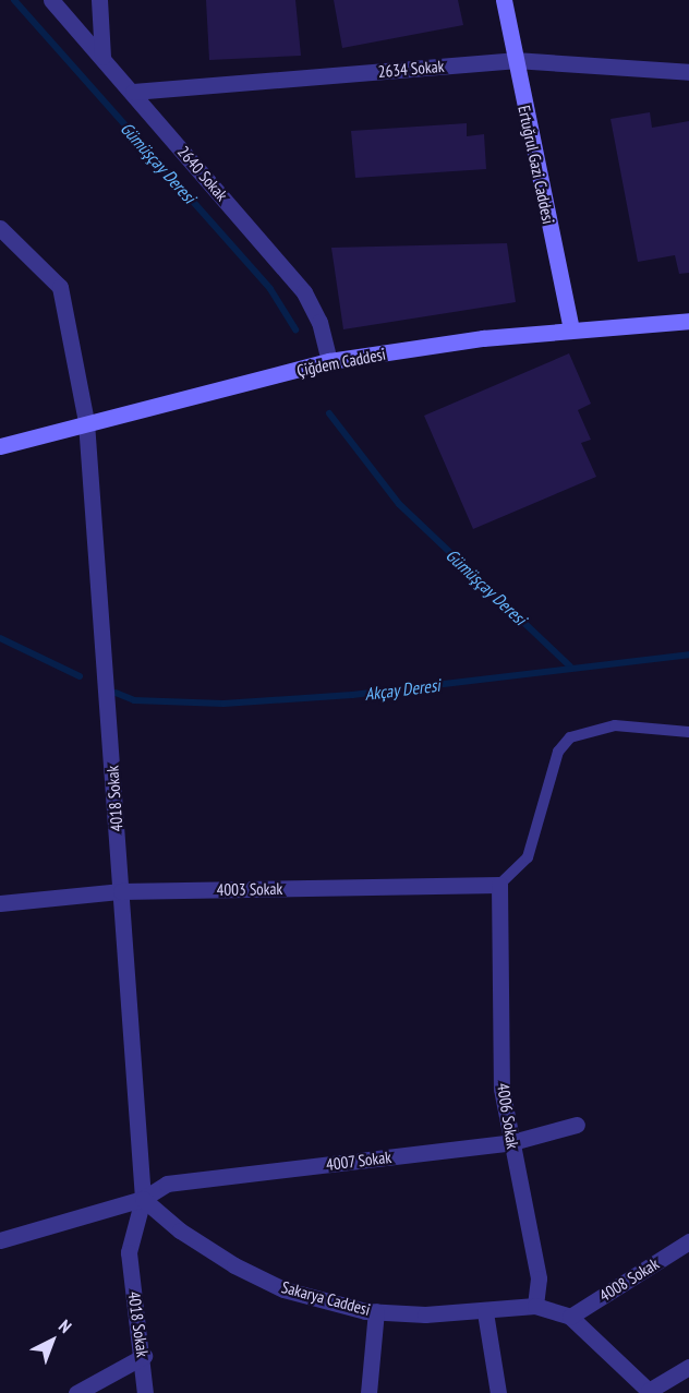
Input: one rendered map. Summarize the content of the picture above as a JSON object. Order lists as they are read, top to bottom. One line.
{"streets":{"street":["2634 Sokak","Ertuğrul Gazi Caddesi","2640 Sokak","Çiğdem Caddesi","4018 Sokak","4003 Sokak","4006 Sokak","4007 Sokak","4008 Sokak","Sakarya Caddesi"]},"crossings":[["2634 Sokak","Ertuğrul Gazi Caddesi"],["2634 Sokak","2640 Sokak"],["Ertuğrul Gazi Caddesi","Çiğdem Caddesi"],["2640 Sokak","Çiğdem Caddesi"],["Çiğdem Caddesi","4018 Sokak"],["4018 Sokak","4003 Sokak"],["4018 Sokak","4007 Sokak"],["4018 Sokak","Sakarya Caddesi"],["4003 Sokak","4006 Sokak"],["4006 Sokak","4007 Sokak"],["4006 Sokak","Sakarya Caddesi"],["4007 Sokak","Sakarya Caddesi"],["4008 Sokak","Sakarya Caddesi"]],"water":["Gümüşçay Deresi","Akçay Deresi"],"north":"top right"}
